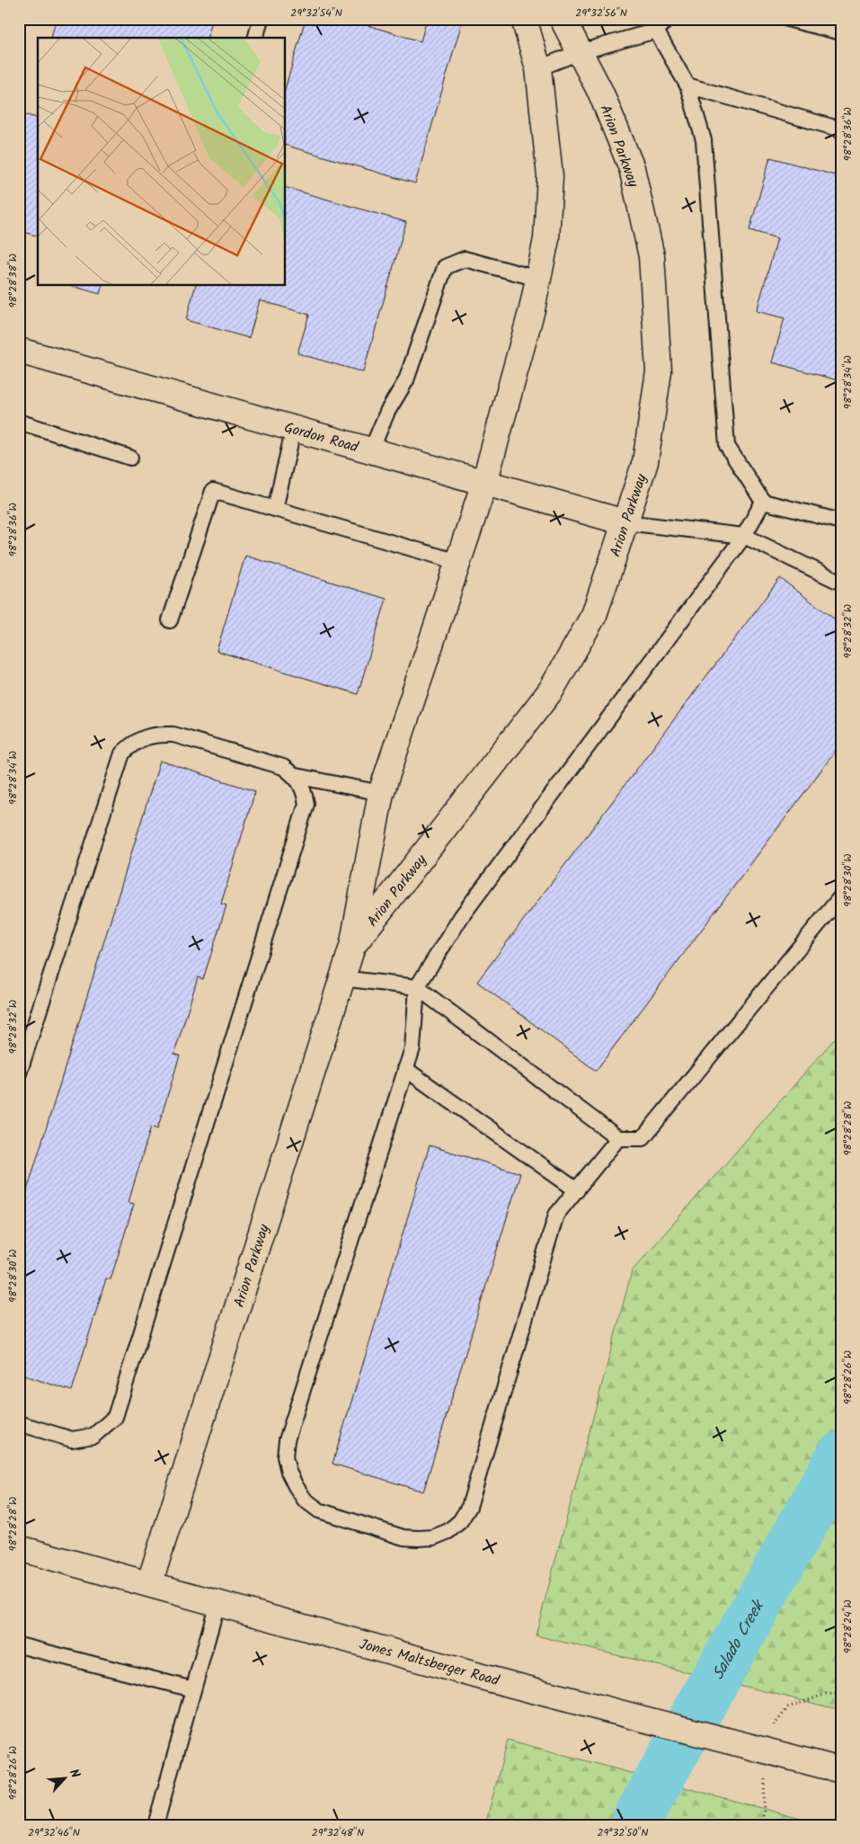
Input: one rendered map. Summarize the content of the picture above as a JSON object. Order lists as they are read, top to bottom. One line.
{"streets":{"street":["Arion Parkway","Gordon Road","Jones Maltsberger Road"]},"crossings":[["Arion Parkway","Gordon Road"],["Arion Parkway","Jones Maltsberger Road"]],"water":["Salado Creek"],"north":"top right","coordinates":["29°32'54\"N","29°32'56\"N","98°28'36\"W","98°28'38\"W","98°28'34\"W","98°28'32\"W","98°28'30\"W","98°28'28\"W","98°28'26\"W","98°28'24\"W","29°32'46\"N","29°32'48\"N","29°32'50\"N"]}
